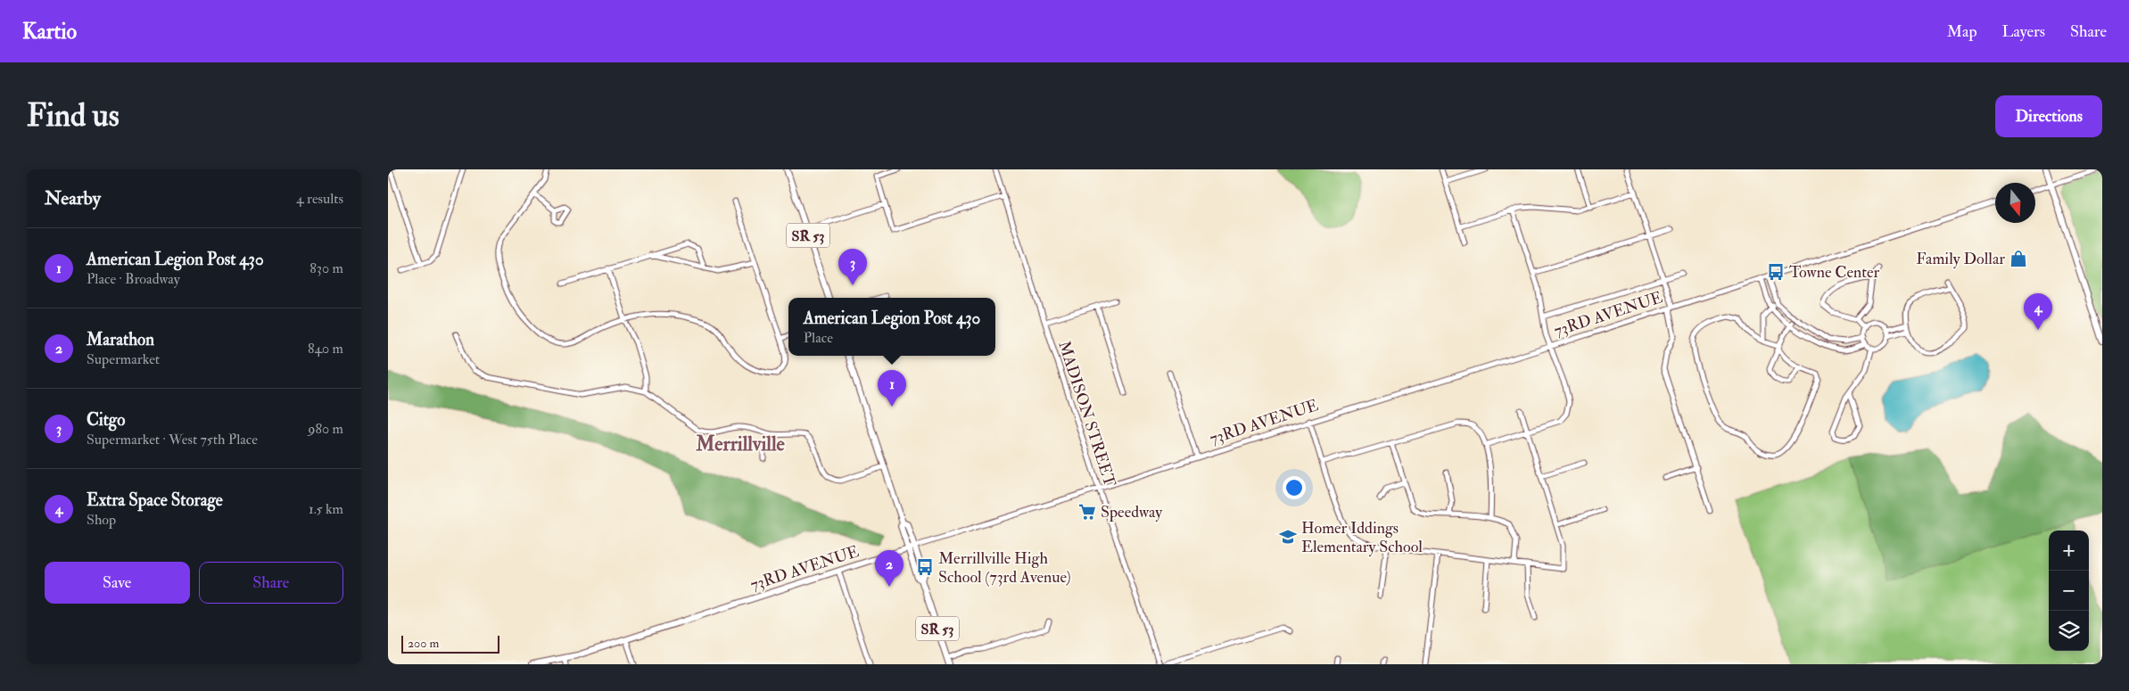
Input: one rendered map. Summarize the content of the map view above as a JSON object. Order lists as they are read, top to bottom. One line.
{"streets":{"main road":["SR 53","73RD AVENUE"],"street":["MADISON STREET"]},"crossings":[["SR 53","73RD AVENUE"],["73RD AVENUE","MADISON STREET"]],"districts":["Merrillville"],"places":{"shop":["Family Dollar"],"bus stop":["Towne Center","Merrillville High School (73rd Avenue)"],"supermarket":["Speedway"],"school or university":["Homer Iddings Elementary School"]},"scale_bar":"200 m","north":"bottom","page":{"header":"Kartio","nav":["Map","Layers","Share"],"buttons":["Directions",["Save","Share"]],"title":"Find us","heading":["Nearby","4 results"],"list":[{"mark":"1","name":"American Legion Post 430","note":"Place · Broadway","value":"830 m"},{"mark":"2","name":"Marathon","note":"Supermarket","value":"840 m"},{"mark":"3","name":"Citgo","note":"Supermarket · West 75th Place","value":"980 m"},{"mark":"4","name":"Extra Space Storage","note":"Shop","value":"1.5 km"}],"pins":["3","4","1","2"],"popup":["American Legion Post 430","Place"],"map_buttons":["+","−"],"scale":"200 m"}}
